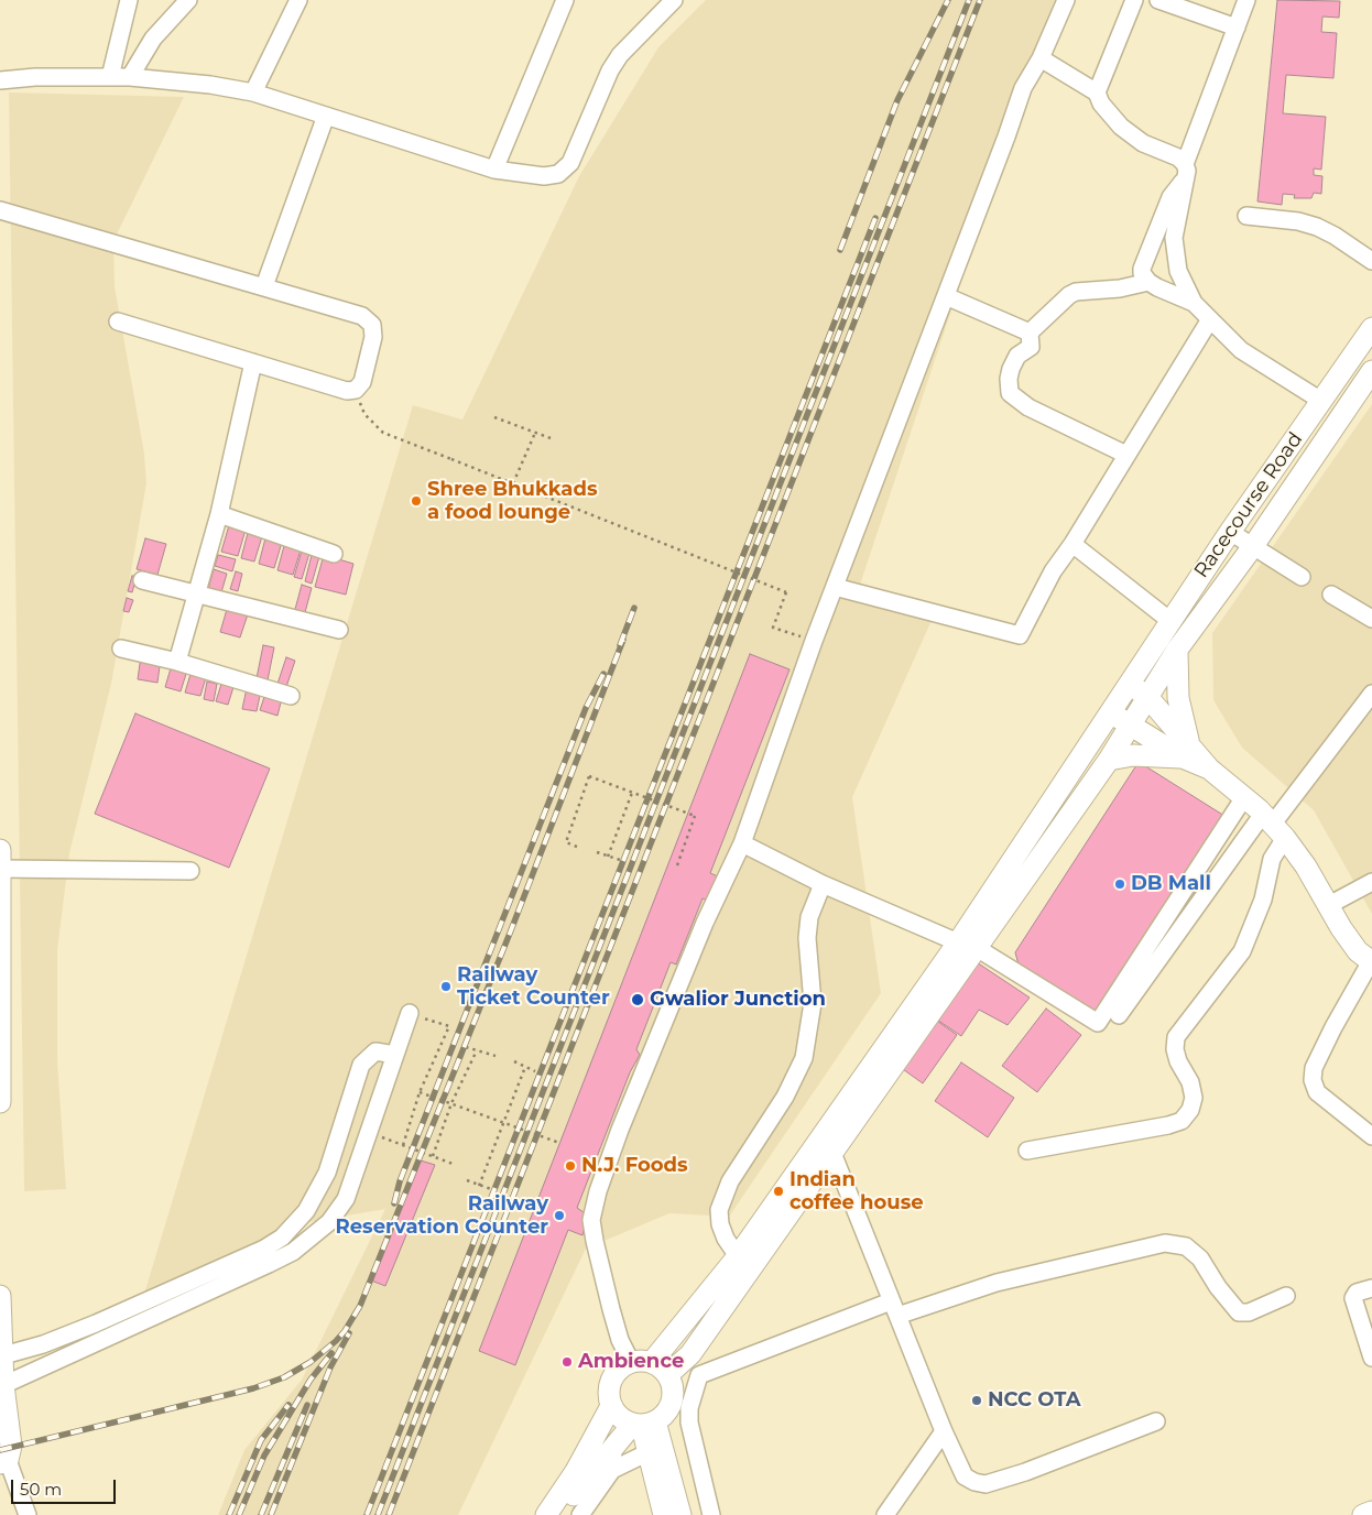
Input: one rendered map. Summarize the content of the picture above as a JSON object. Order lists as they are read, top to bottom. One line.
{"streets":{"main road":["Racecourse Road"]},"places":["Shree Bhukkads a food lounge","DB Mall","Railway Ticket Counter","Gwalior Junction","N.J. Foods","Indian coffee house","Railway Reservation Counter","Ambience","NCC OTA"],"scale_bar":"50 m"}
